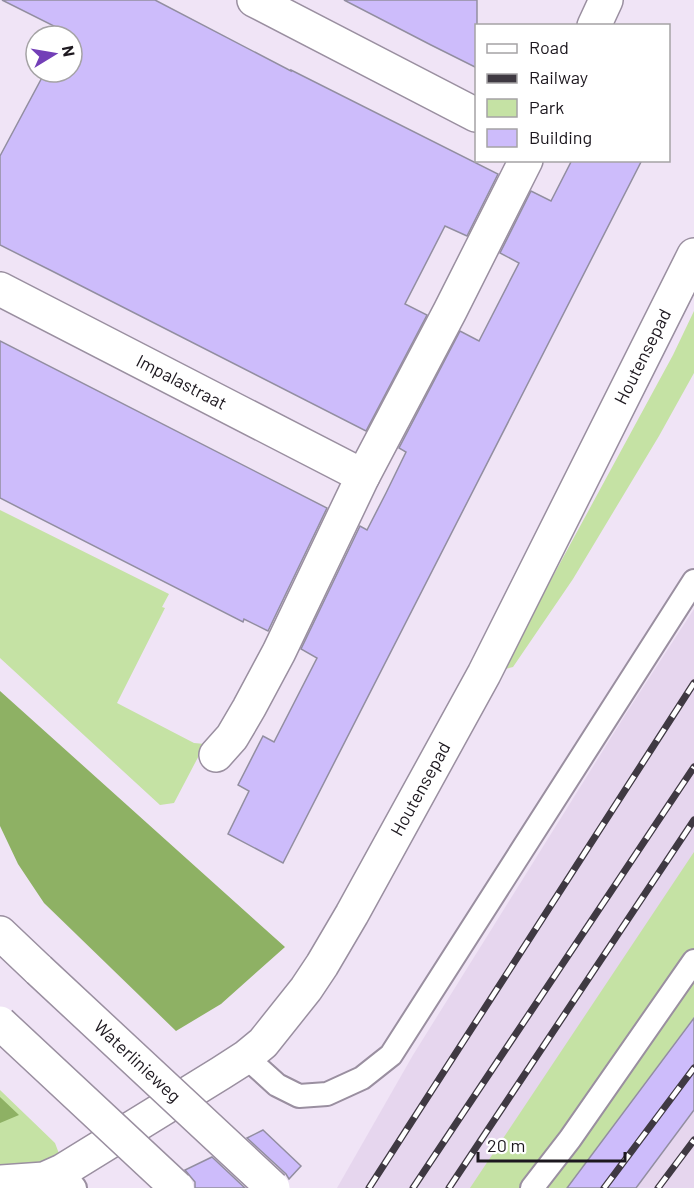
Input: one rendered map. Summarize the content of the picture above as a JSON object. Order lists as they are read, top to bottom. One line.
{"streets":{"street":["Houtensepad","Impalastraat","Waterlinieweg"]},"legend":["Road","Railway","Park","Building"],"scale_bar":"20 m","north":"right"}
